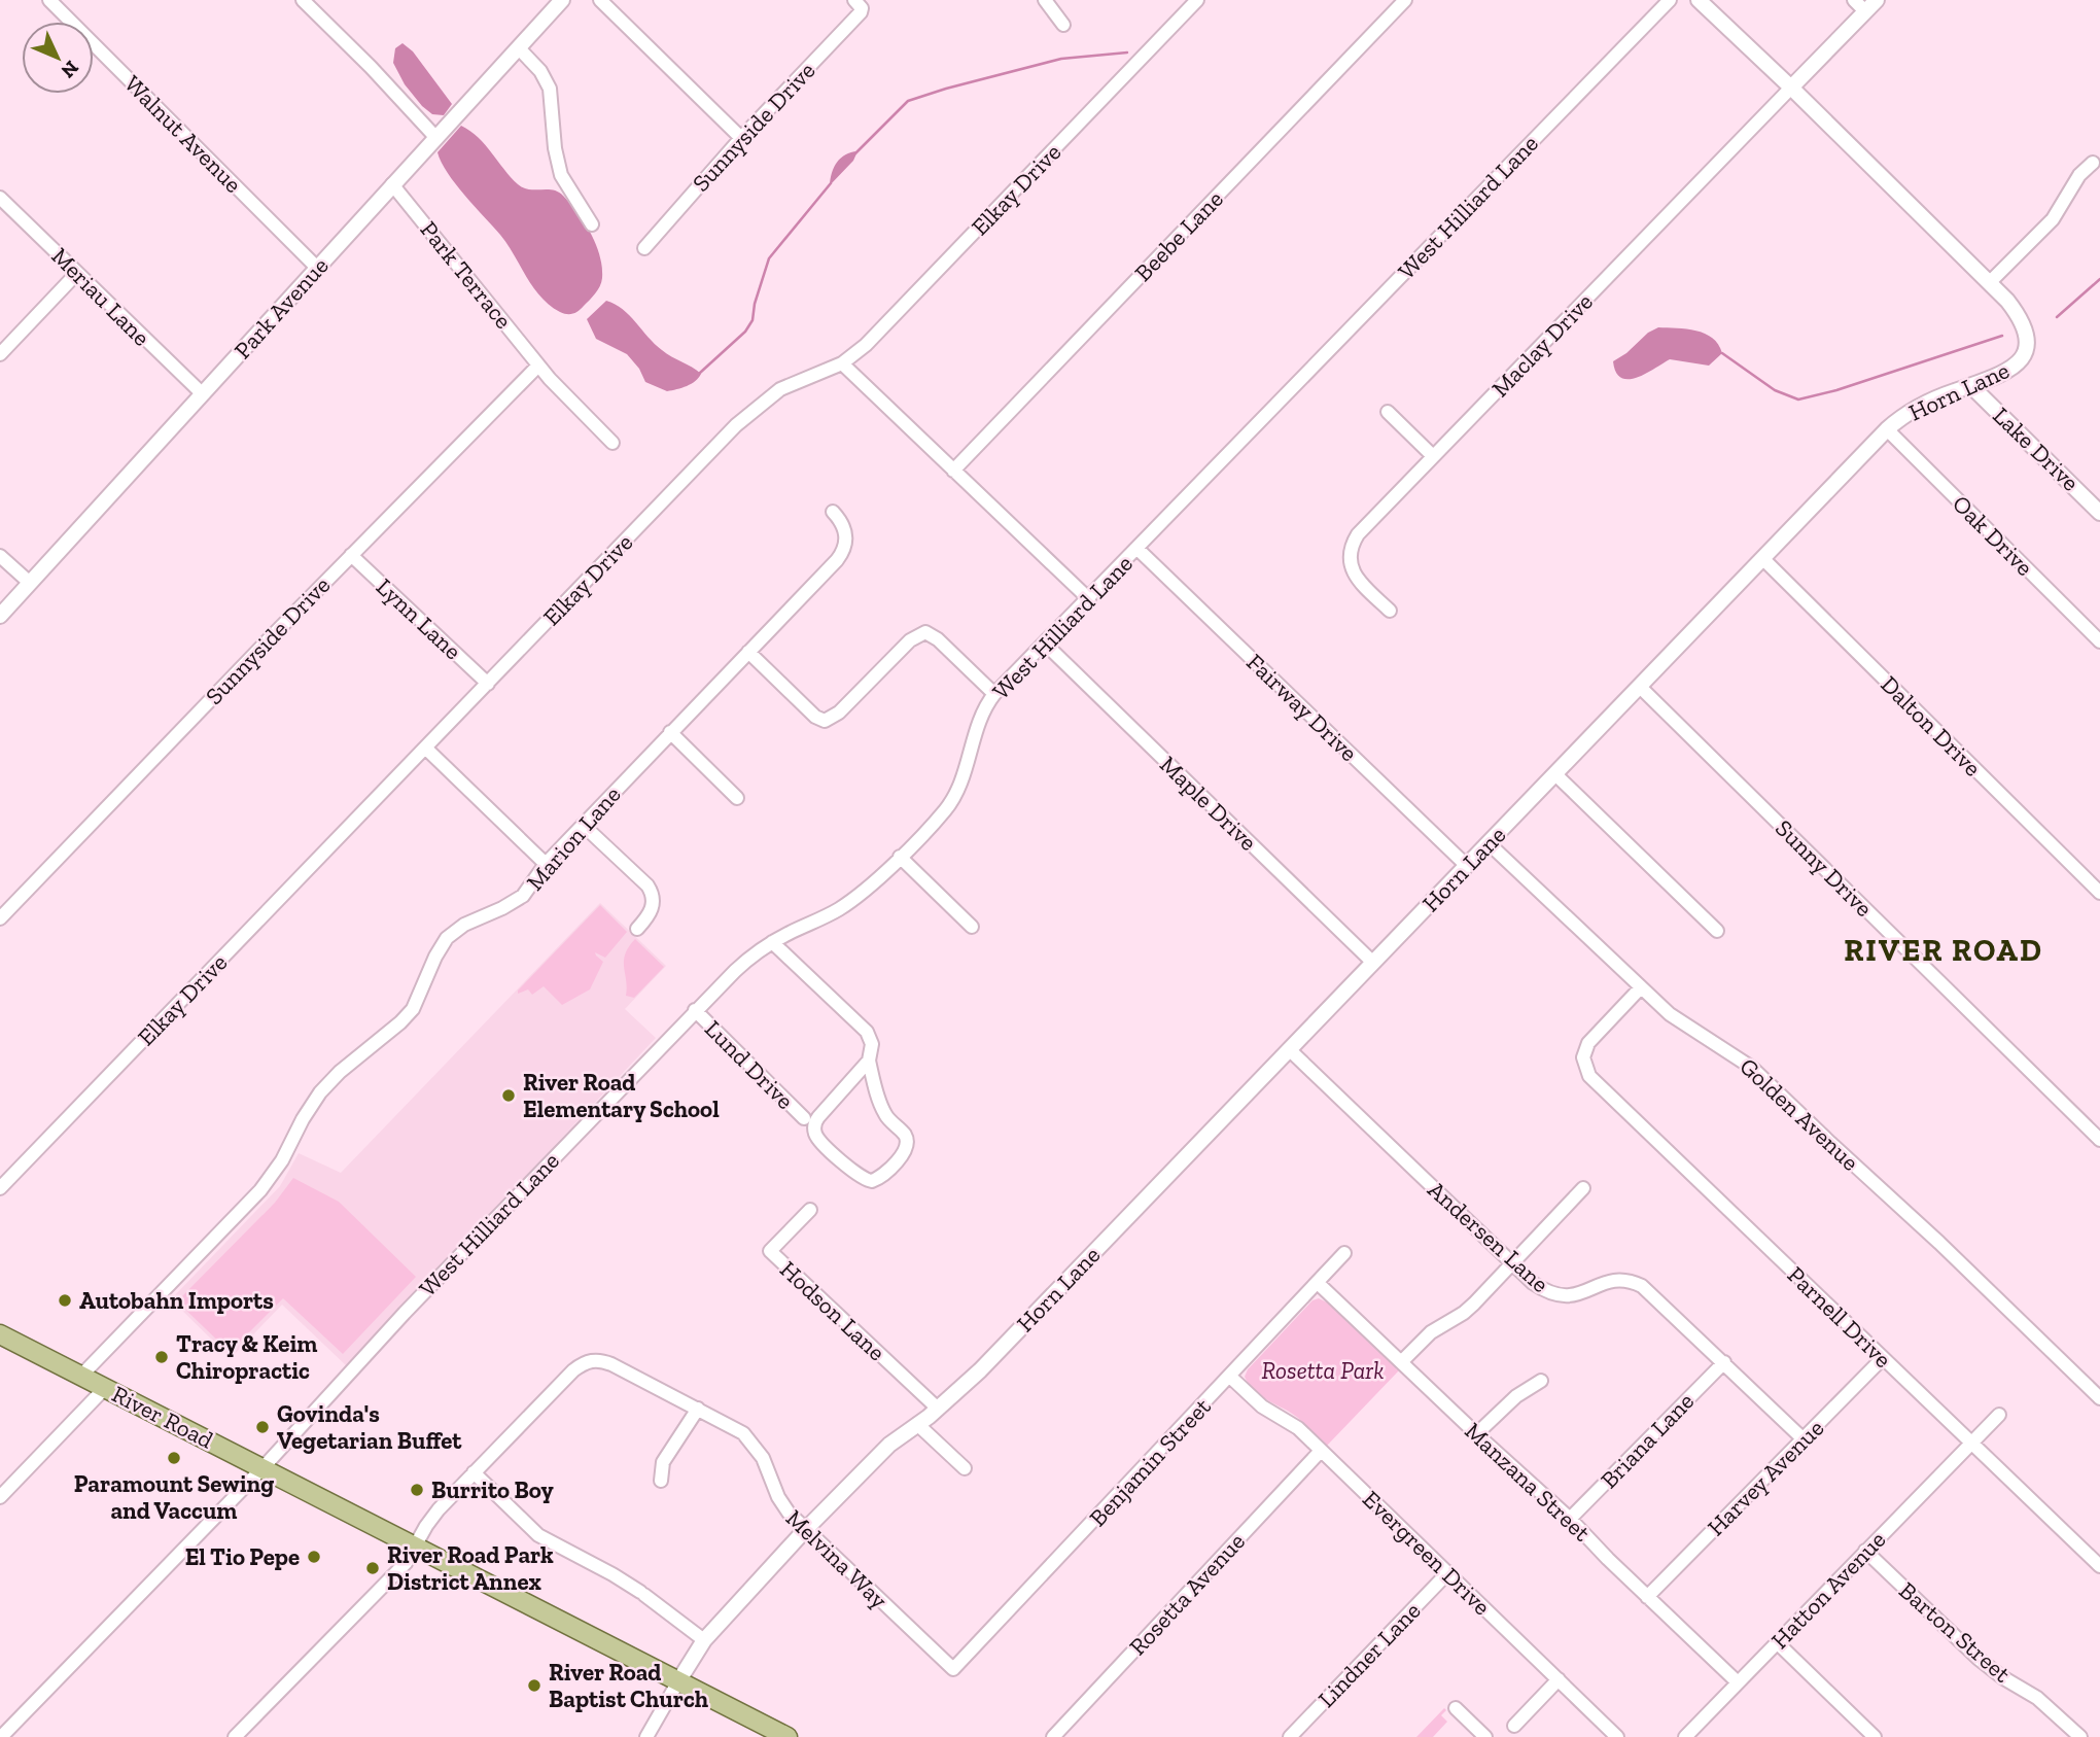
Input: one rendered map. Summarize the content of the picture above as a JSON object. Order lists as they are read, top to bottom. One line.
{"streets":{"main road":["River Road"],"street":["Sunnyside Drive","Walnut Avenue","Elkay Drive","West Hilliard Lane","Beebe Lane","Park Terrace","Meriau Lane","Park Avenue","Maclay Drive","Horn Lane","Lake Drive","Oak Drive","Lynn Lane","Fairway Drive","Dalton Drive","Maple Drive","Marion Lane","Sunny Drive","Lund Drive","Golden Avenue","Andersen Lane","Hodson Lane","Parnell Drive","Briana Lane","Benjamin Street","Harvey Avenue","Manzana Street","Evergreen Drive","Melvina Way","Hatton Avenue","Rosetta Avenue","Barton Street","Lindner Lane"]},"crossings":[["Sunnyside Drive","Park Terrace"],["Sunnyside Drive","Lynn Lane"],["Walnut Avenue","Park Avenue"],["Elkay Drive","Lynn Lane"],["West Hilliard Lane","Fairway Drive"],["West Hilliard Lane","Maple Drive"],["West Hilliard Lane","Lund Drive"],["West Hilliard Lane","River Road"],["Park Terrace","Park Avenue"],["Meriau Lane","Park Avenue"],["Maclay Drive","Horn Lane"],["Horn Lane","Lake Drive"],["Horn Lane","Oak Drive"],["Horn Lane","Fairway Drive"],["Horn Lane","Dalton Drive"],["Horn Lane","Maple Drive"],["Horn Lane","Sunny Drive"],["Horn Lane","Golden Avenue"],["Horn Lane","Andersen Lane"],["Horn Lane","Hodson Lane"],["Horn Lane","River Road"],["Horn Lane","Melvina Way"],["Marion Lane","River Road"],["Golden Avenue","Parnell Drive"],["Andersen Lane","Briana Lane"],["Andersen Lane","Harvey Avenue"],["Parnell Drive","Harvey Avenue"],["Parnell Drive","Hatton Avenue"],["Briana Lane","Manzana Street"],["Benjamin Street","Manzana Street"],["Benjamin Street","Evergreen Drive"],["Benjamin Street","Melvina Way"],["Harvey Avenue","Manzana Street"],["Manzana Street","Hatton Avenue"],["Evergreen Drive","Rosetta Avenue"],["Evergreen Drive","Lindner Lane"],["Hatton Avenue","Barton Street"]],"districts":["RIVER ROAD"],"parks":["Rosetta Park"],"places":["River Road Elementary School","Autobahn Imports","Tracy & Keim Chiropractic","Govinda's Vegetarian Buffet","Paramount Sewing and Vaccum","Burrito Boy","El Tio Pepe","River Road Park District Annex","River Road Baptist Church"],"north":"bottom right"}
